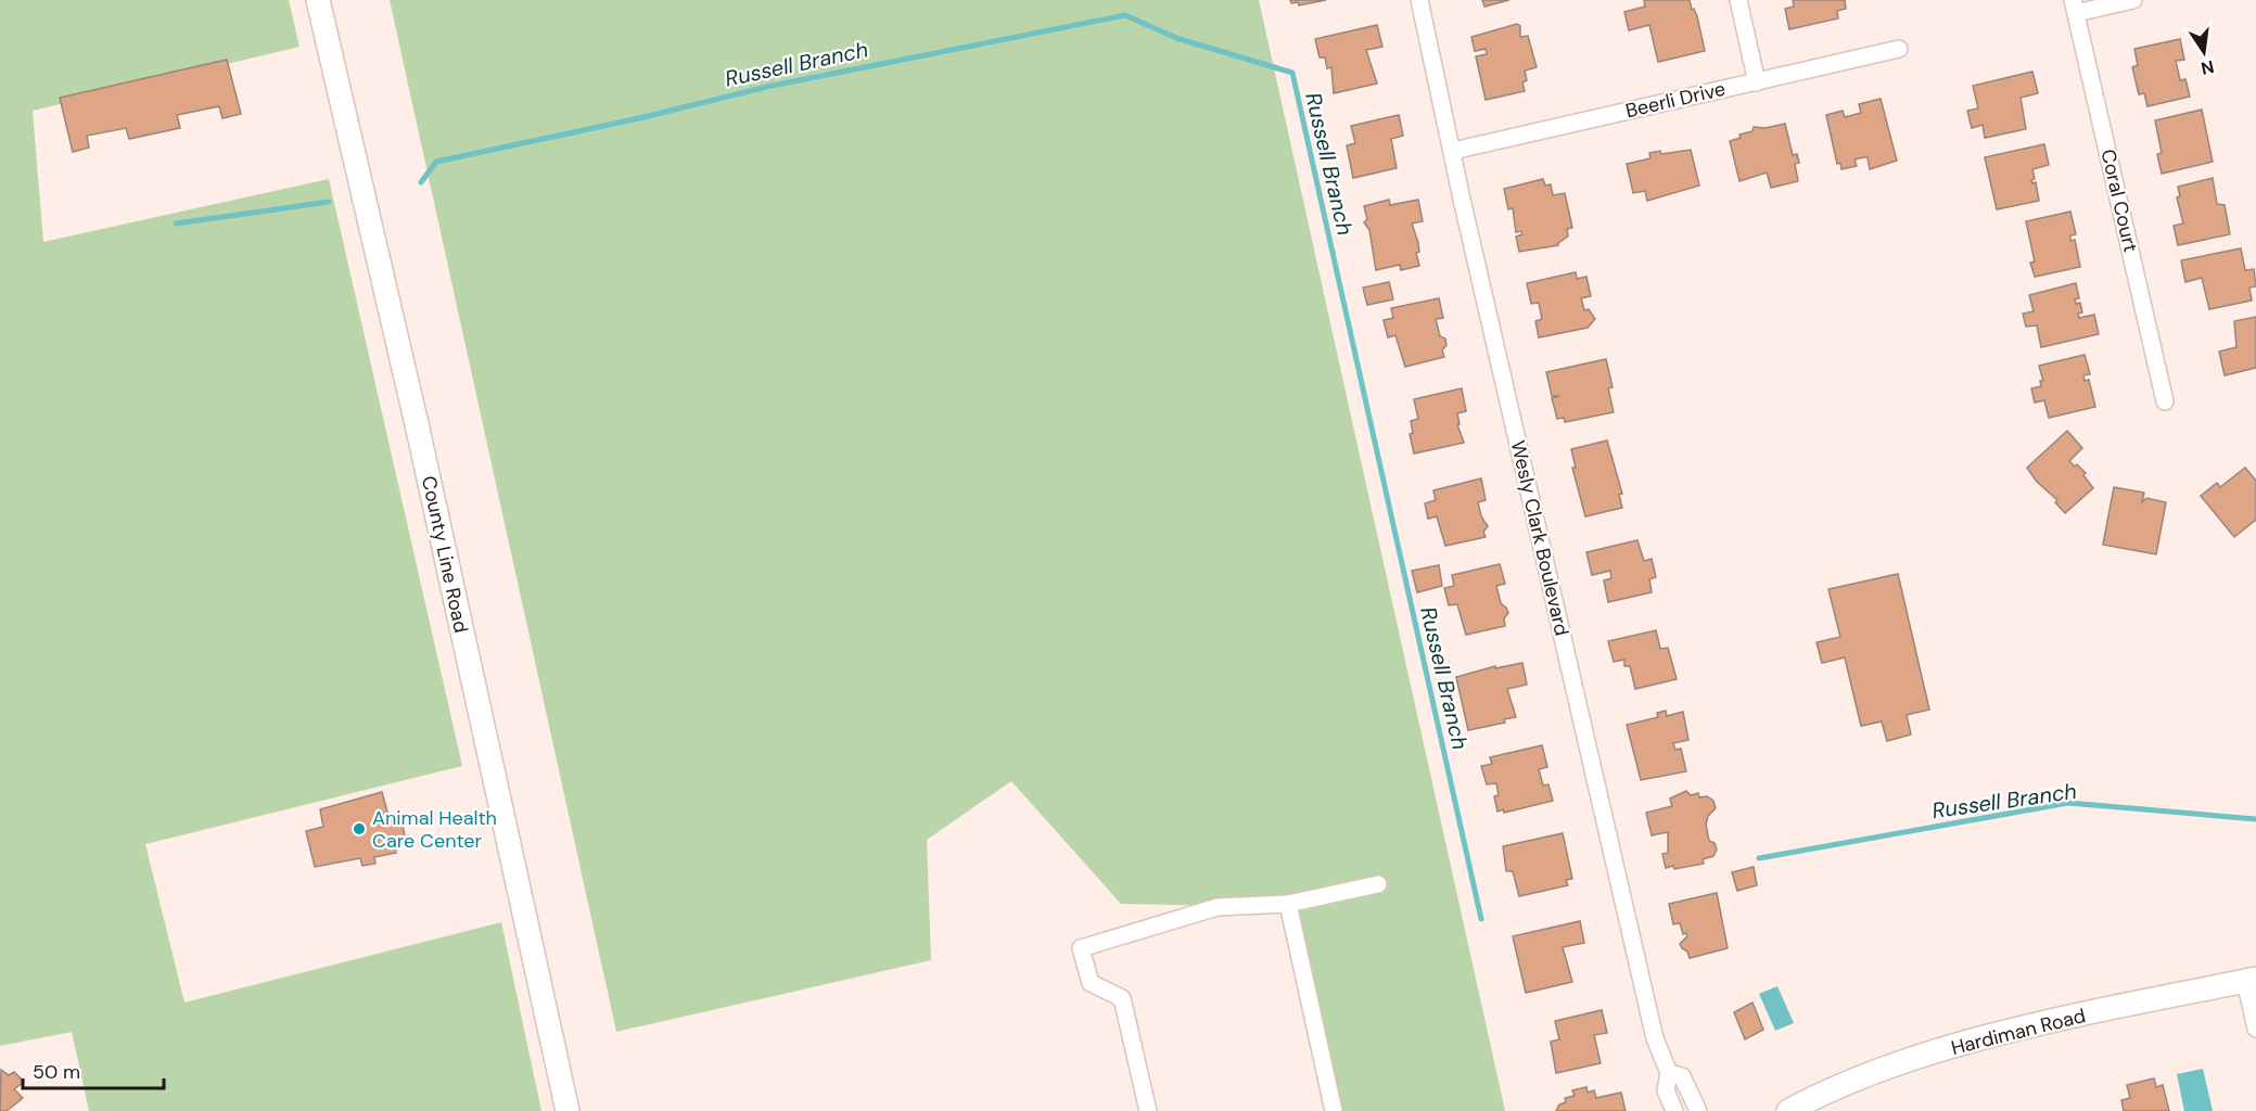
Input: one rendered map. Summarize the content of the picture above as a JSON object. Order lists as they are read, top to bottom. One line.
{"streets":{"main road":["County Line Road","Hardiman Road"],"street":["Beerli Drive","Coral Court","Wesly Clark Boulevard"]},"crossings":[["Beerli Drive","Wesly Clark Boulevard"]],"water":["Russell Branch"],"places":["Animal Health Care Center"],"scale_bar":"50 m","north":"bottom"}
